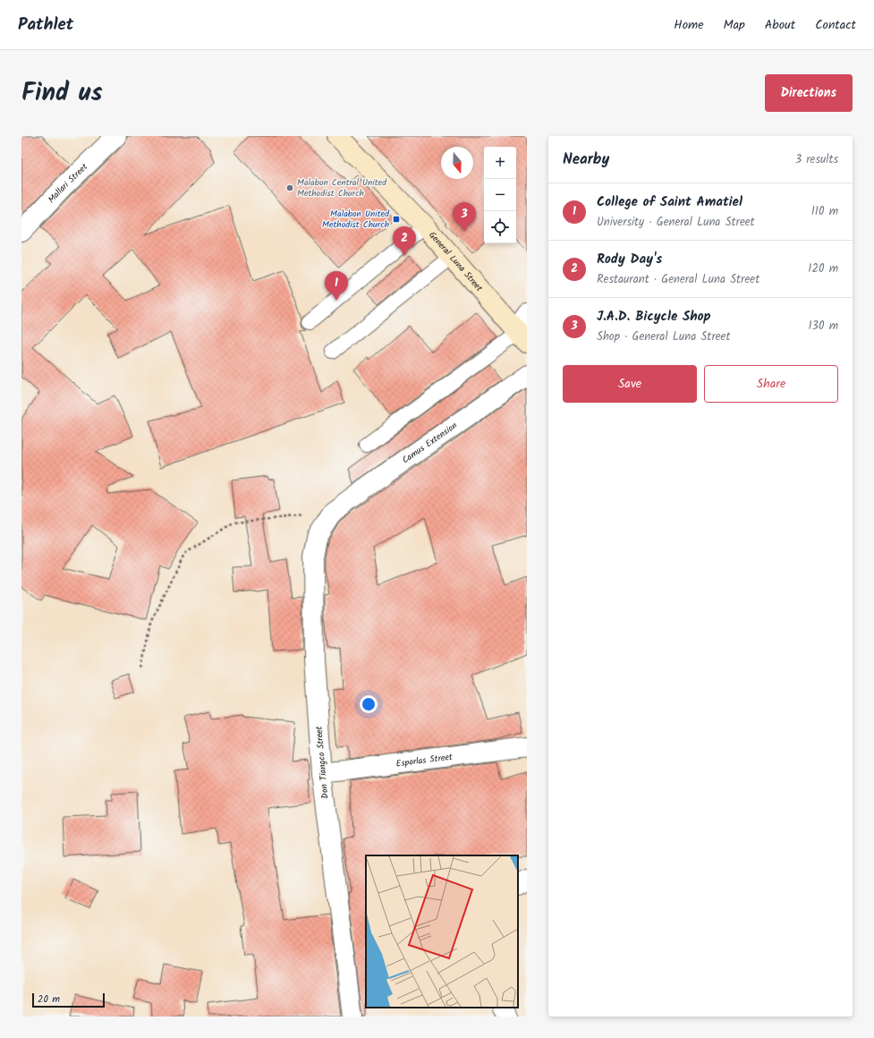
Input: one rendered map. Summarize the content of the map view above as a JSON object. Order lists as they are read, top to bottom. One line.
{"streets":{"main road":["General Luna Street"],"street":["Mallari Street","Camus Extension","Esporlas Street","Don Tiangco Street"]},"crossings":[["Camus Extension","Don Tiangco Street"],["Esporlas Street","Don Tiangco Street"]],"places":{"other":["Malabon Central United Methodist Church"],"transit":["Malabon United Methodist Church"]},"scale_bar":"20 m","north":"bottom","page":{"header":"Pathlet","nav":["Home","Map","About","Contact"],"title":"Find us","buttons":["Directions",["Save","Share"]],"heading":["Nearby","3 results"],"map_buttons":["+","−"],"list":[{"mark":"1","name":"College of Saint Amatiel","note":"University · General Luna Street","value":"110 m"},{"mark":"2","name":"Rody Day's","note":"Restaurant · General Luna Street","value":"120 m"},{"mark":"3","name":"J.A.D. Bicycle Shop","note":"Shop · General Luna Street","value":"130 m"}],"pins":["3","2","1"],"scale":"20 m"}}
